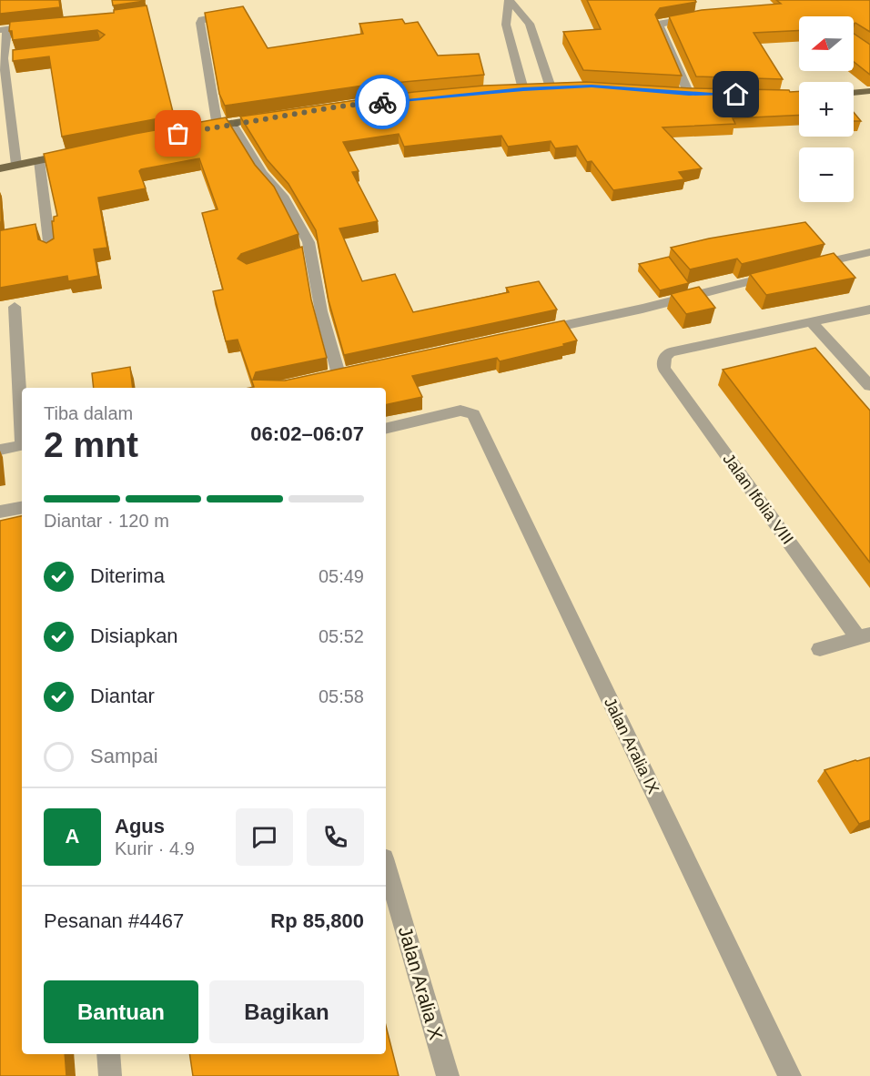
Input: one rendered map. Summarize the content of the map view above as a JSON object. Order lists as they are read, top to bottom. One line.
{"streets":{"street":["Jalan Ifolia VIII","Jalan Aralia IX","Jalan Aralia X"]},"north":"left","page":{"map_buttons":["+","−"],"heading":["2 mnt","Tiba dalam","06:02–06:07"],"panel":["Agus","Kurir · 4.9","Pesanan #4467","Rp 85,800"],"bar":"Diantar · 120 m","list":[["Diterima","05:49"],["Disiapkan","05:52"],["Diantar","05:58"],"Sampai"],"round":"A","buttons":["Bantuan","Bagikan"]}}
